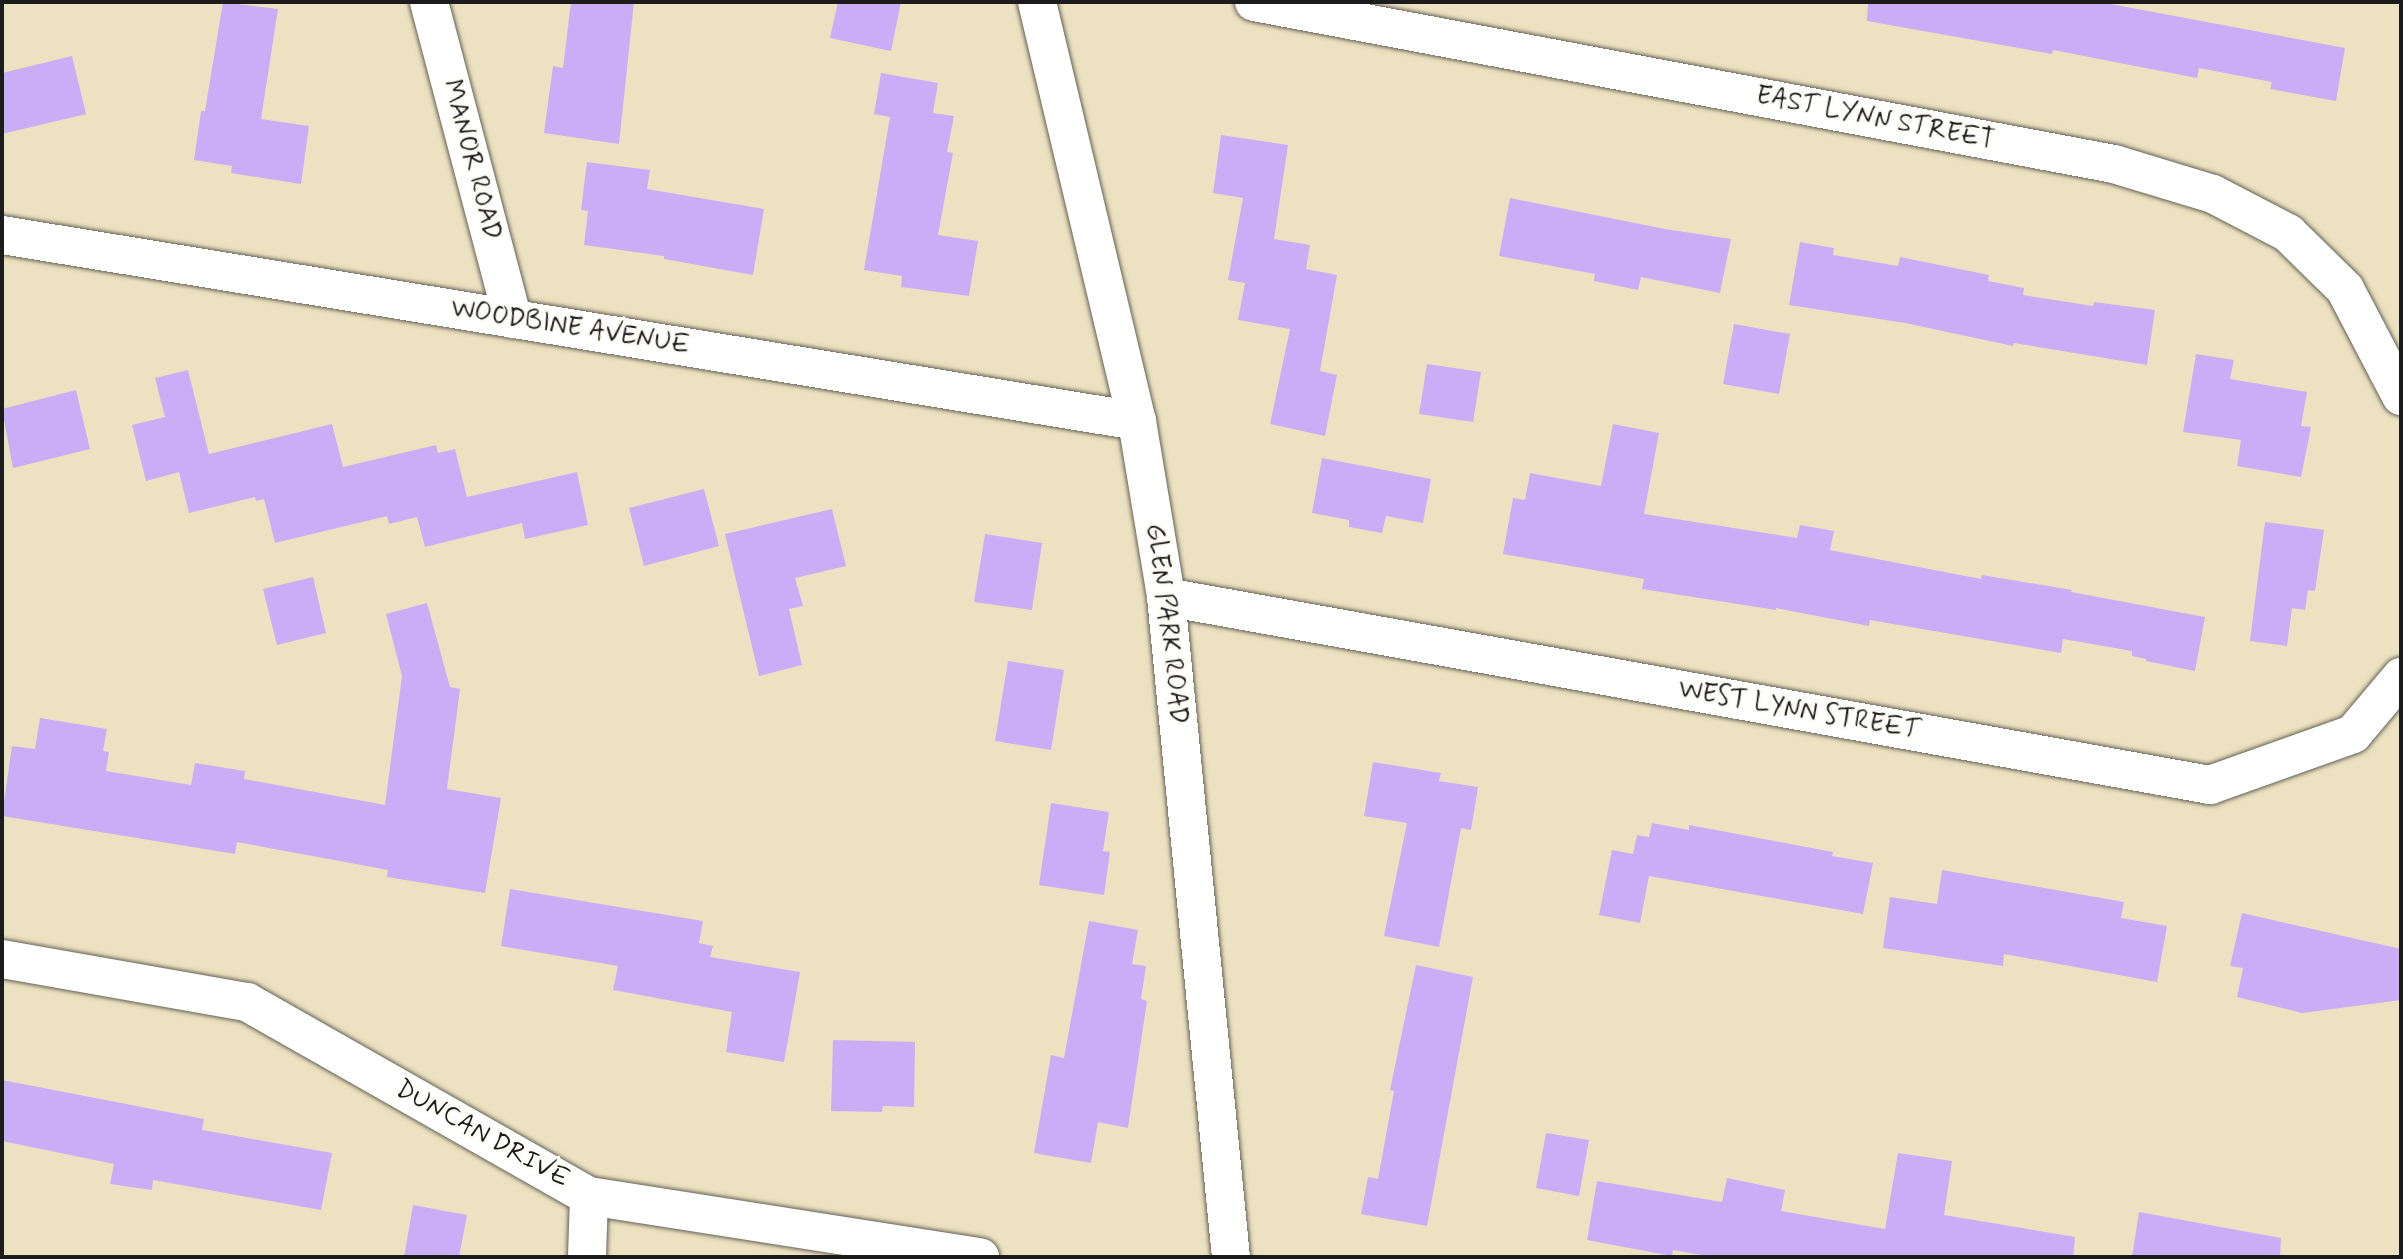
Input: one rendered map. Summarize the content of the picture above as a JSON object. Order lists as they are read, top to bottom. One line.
{"streets":{"street":["EAST LYNN STREET","MANOR ROAD","WOODBINE AVENUE","GLEN PARK ROAD","WEST LYNN STREET","DUNCAN DRIVE"]},"crossings":[["MANOR ROAD","WOODBINE AVENUE"],["WOODBINE AVENUE","GLEN PARK ROAD"],["GLEN PARK ROAD","WEST LYNN STREET"]]}
